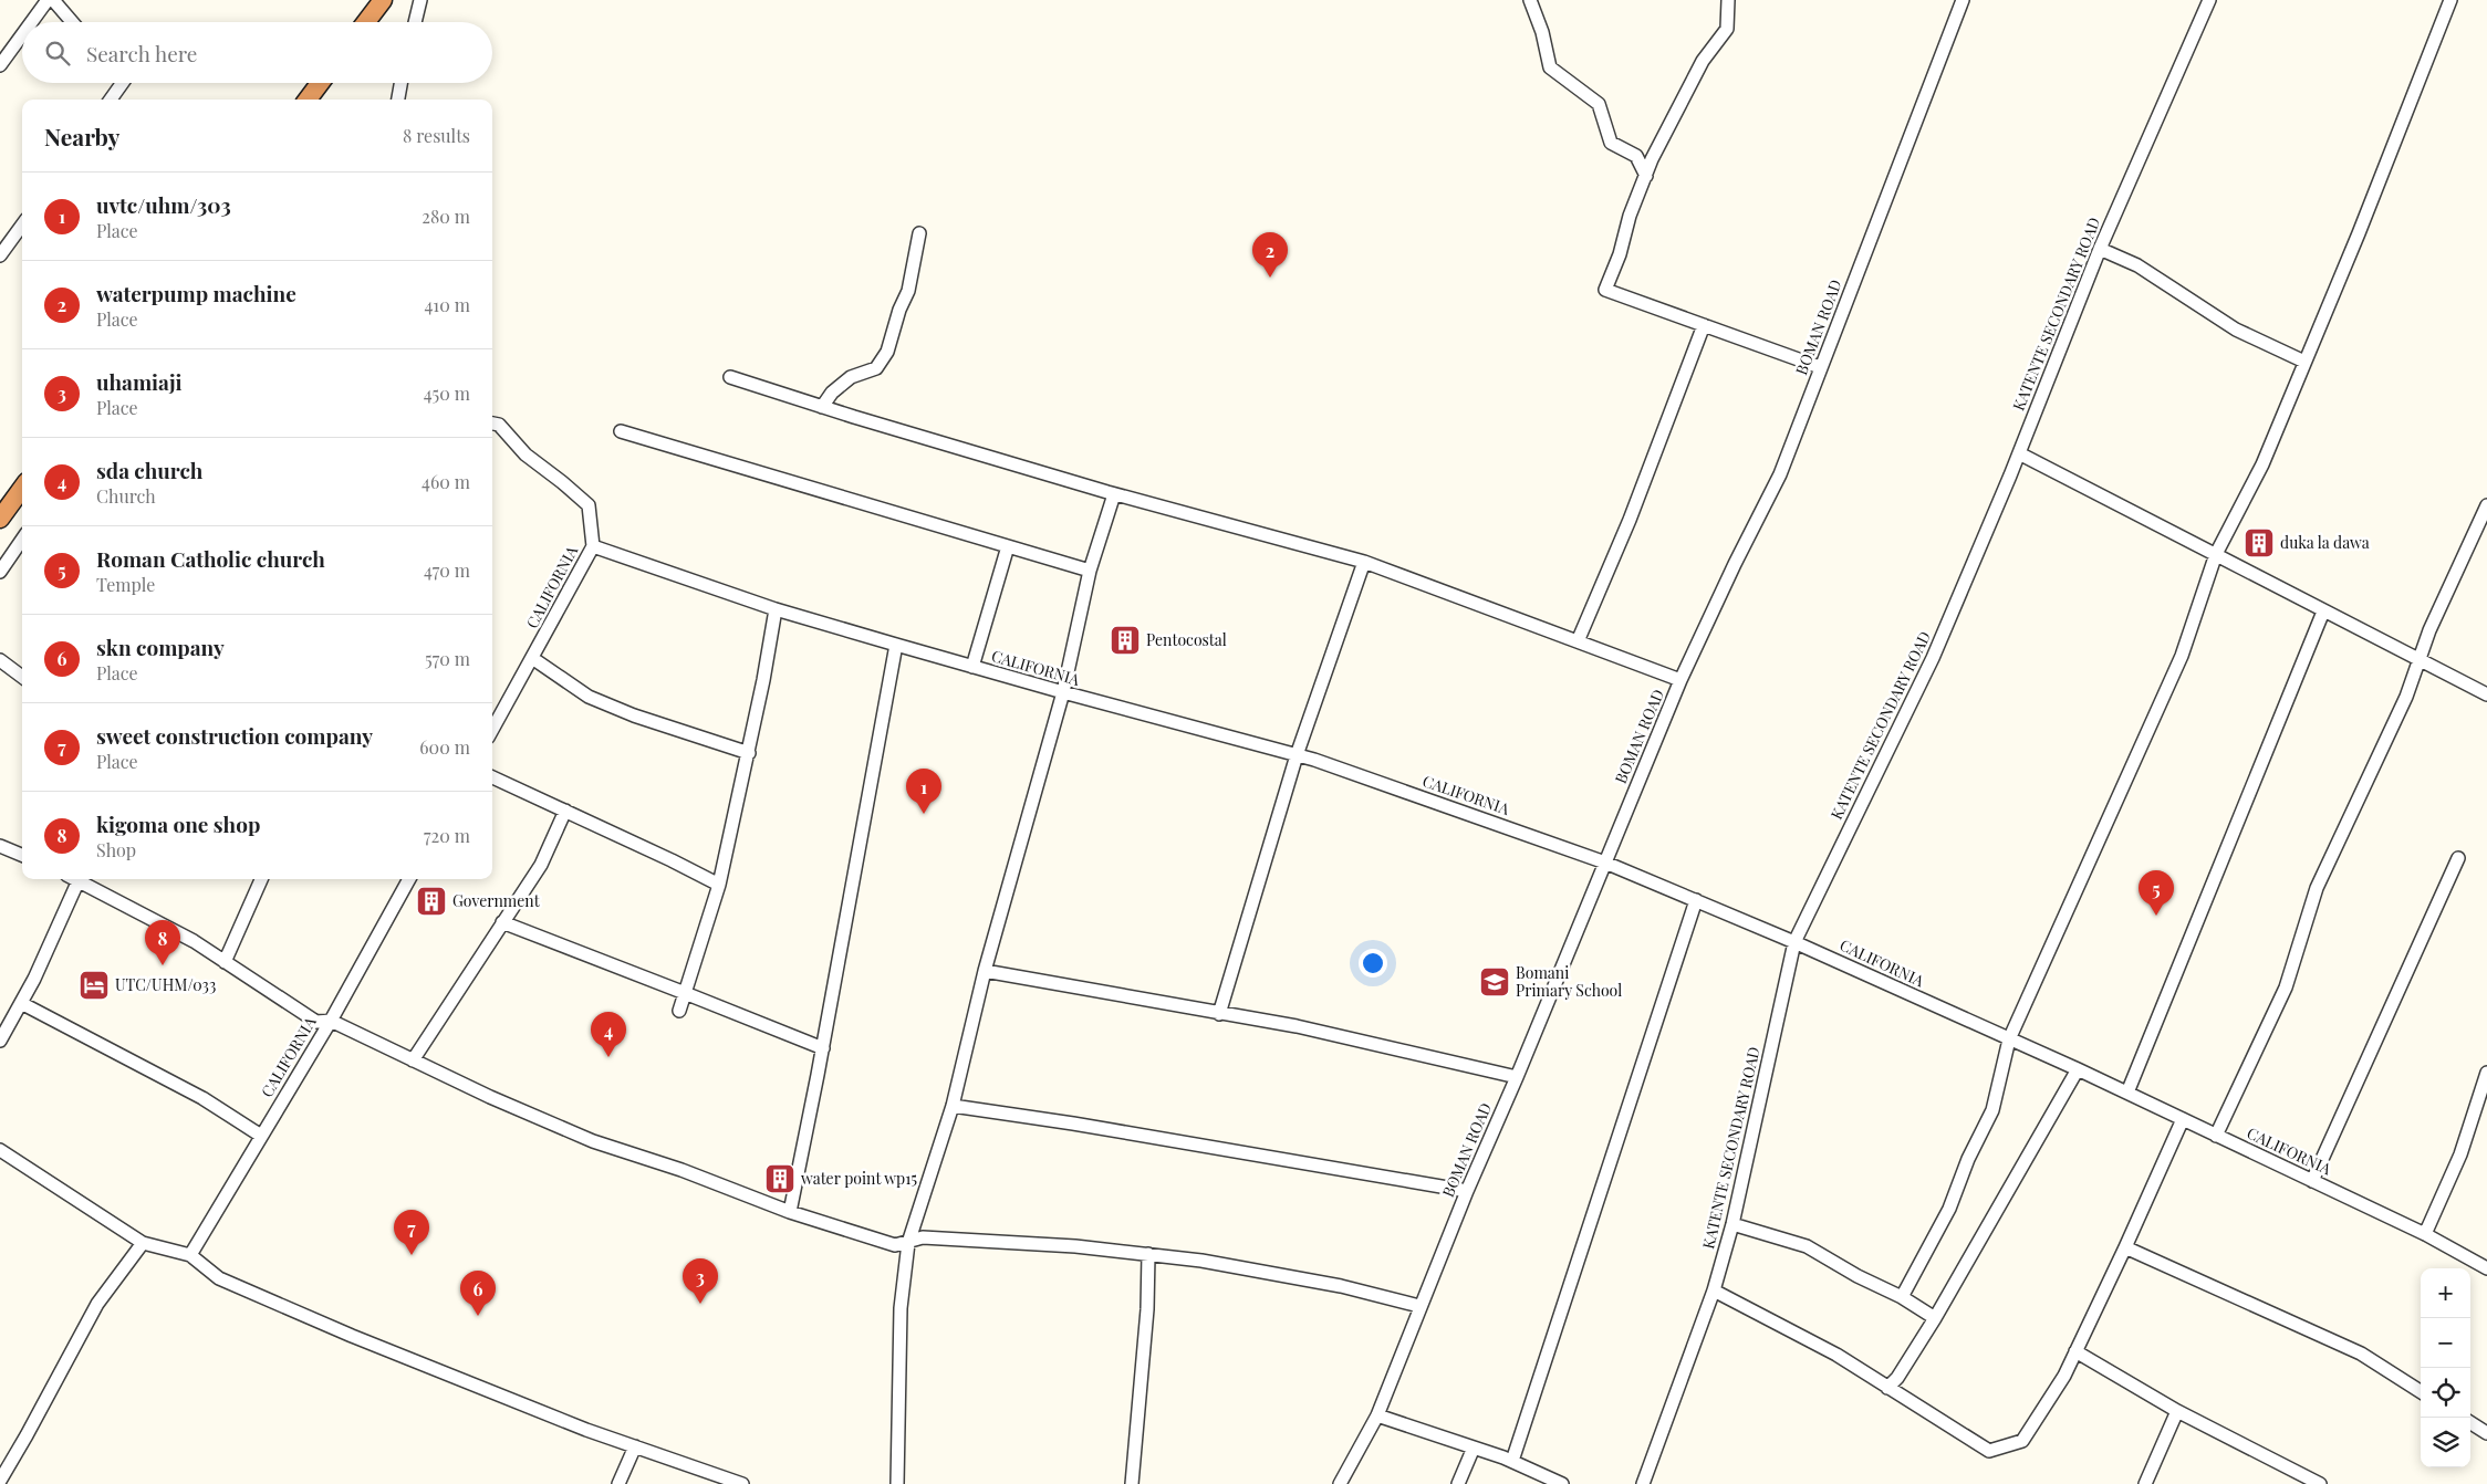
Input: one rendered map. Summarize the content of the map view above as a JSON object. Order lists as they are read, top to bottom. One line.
{"streets":{"street":["KATENTE SECONDARY ROAD","BOMAN ROAD","CALIFORNIA"]},"crossings":[["KATENTE SECONDARY ROAD","CALIFORNIA"],["BOMAN ROAD","CALIFORNIA"]],"places":{"building":["duka la dawa","Pentocostal","Government","water point wp15"],"school or university":["Bomani Primary School"],"hotel":["UTC/UHM/033"]},"page":{"search":"Search here","heading":["Nearby","8 results"],"list":[{"mark":"1","name":"uvtc/uhm/303","note":"Place","value":"280 m"},{"mark":"2","name":"waterpump machine","note":"Place","value":"410 m"},{"mark":"3","name":"uhamiaji","note":"Place","value":"450 m"},{"mark":"4","name":"sda church","note":"Church","value":"460 m"},{"mark":"5","name":"Roman Catholic church","note":"Temple","value":"470 m"},{"mark":"6","name":"skn company","note":"Place","value":"570 m"},{"mark":"7","name":"sweet construction company","note":"Place","value":"600 m"},{"mark":"8","name":"kigoma one shop","note":"Shop","value":"720 m"}],"pins":["2","1","5","8","4","7","3","6"],"map_buttons":["+","−"]}}
